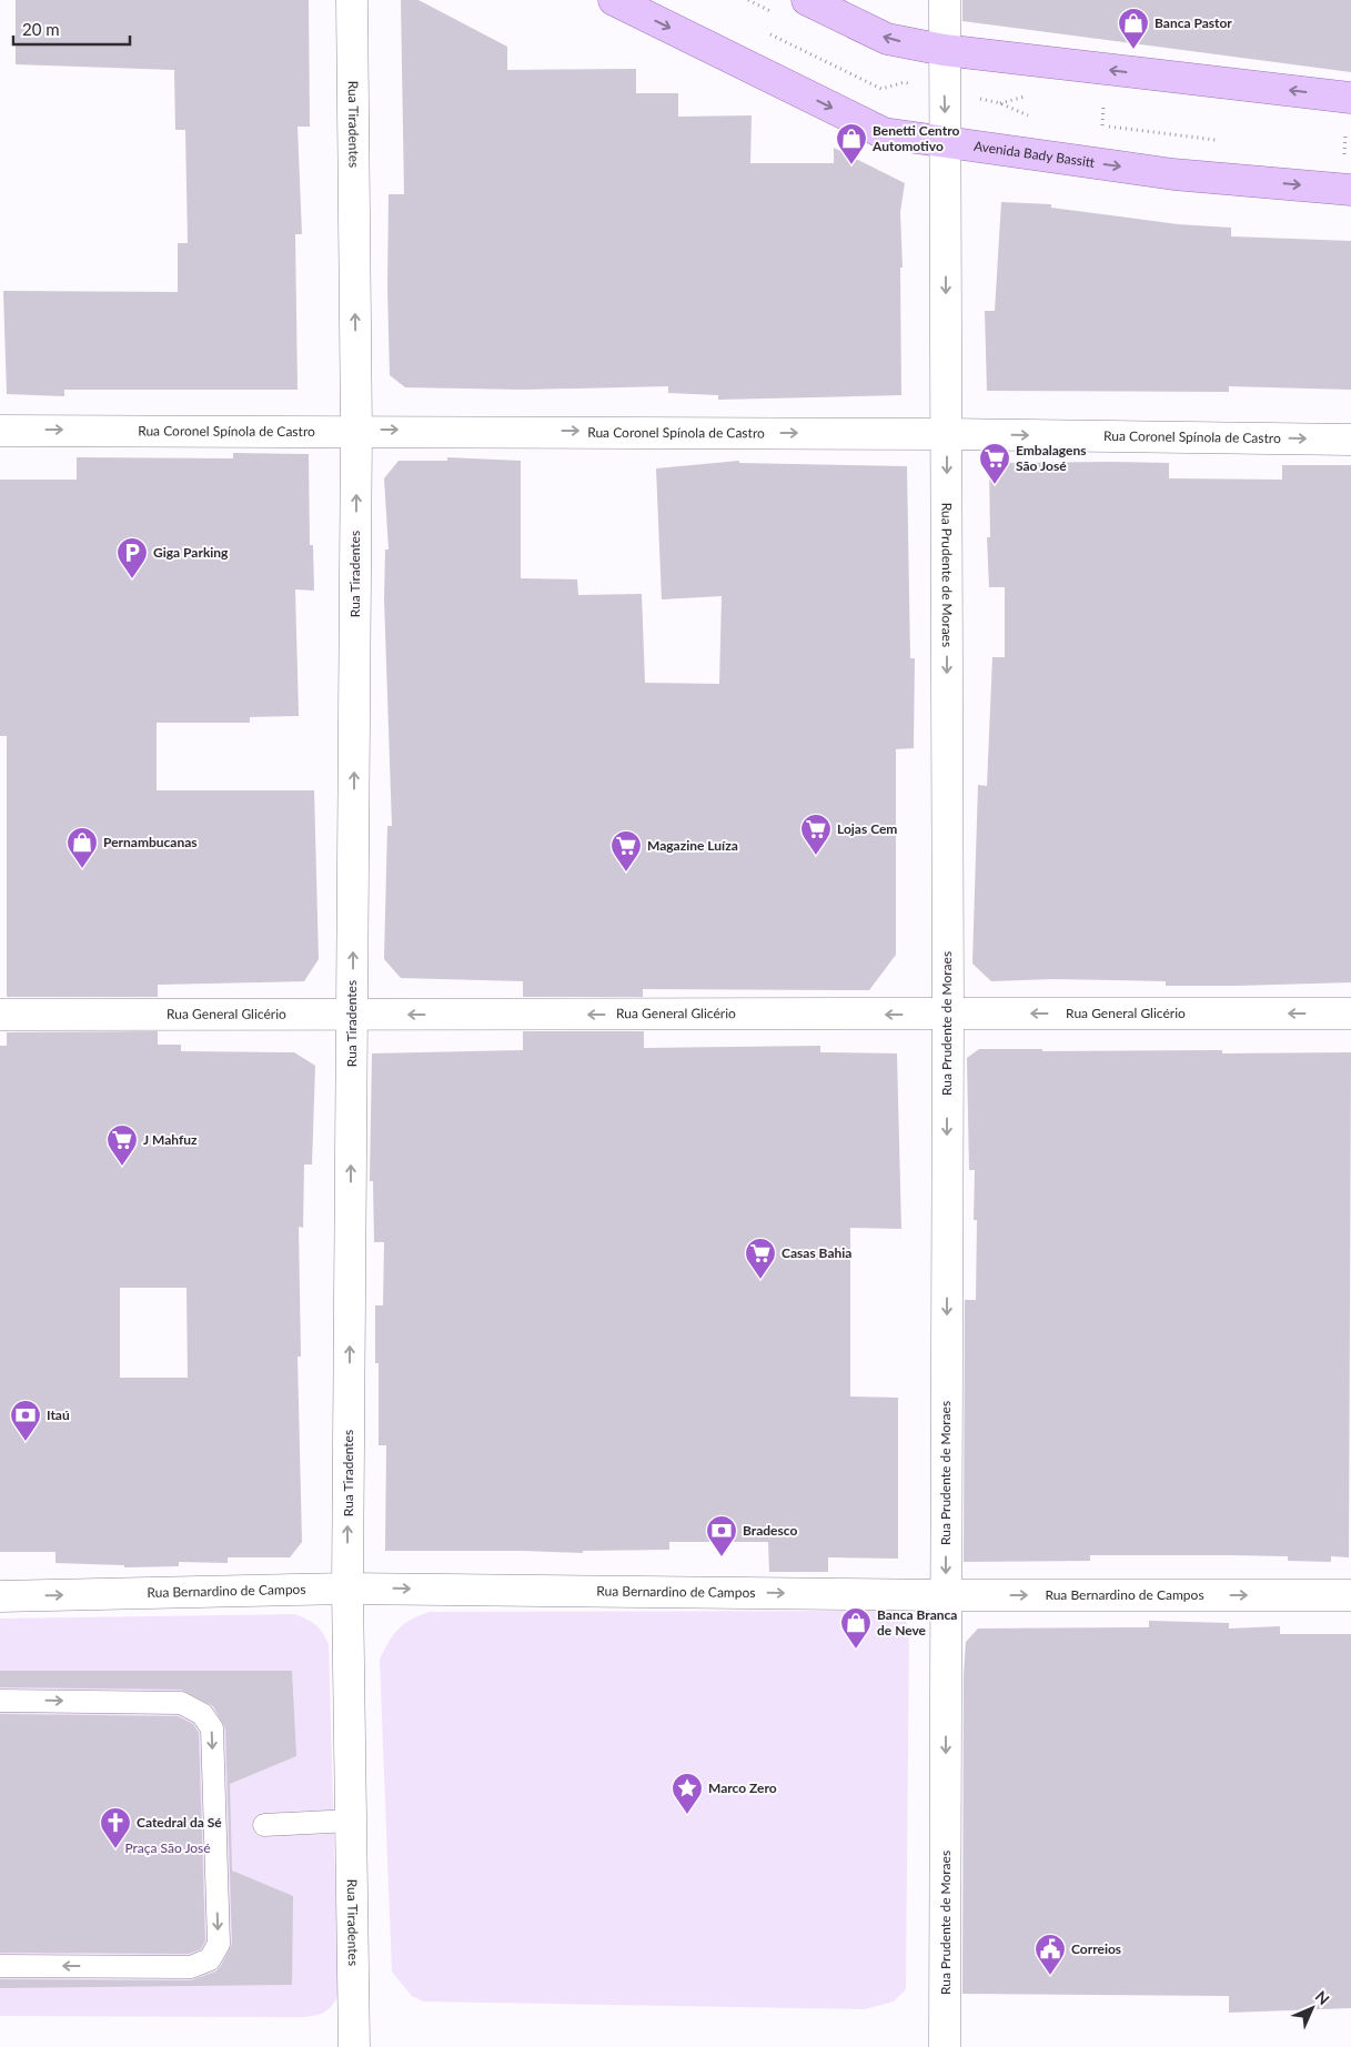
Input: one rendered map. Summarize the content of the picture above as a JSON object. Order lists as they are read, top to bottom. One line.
{"streets":{"main road":["Avenida Bady Bassitt"],"street":["Rua Tiradentes","Rua Coronel Spínola de Castro","Rua Prudente de Moraes","Rua General Glicério","Rua Bernardino de Campos"]},"crossings":[["Rua Tiradentes","Rua Coronel Spínola de Castro"],["Rua Tiradentes","Rua General Glicério"],["Rua Tiradentes","Rua Bernardino de Campos"],["Avenida Bady Bassitt","Rua Prudente de Moraes"],["Rua Coronel Spínola de Castro","Rua Prudente de Moraes"],["Rua Prudente de Moraes","Rua General Glicério"],["Rua Prudente de Moraes","Rua Bernardino de Campos"]],"one_way":["Rua Tiradentes","Rua Coronel Spínola de Castro","Rua Prudente de Moraes","Rua General Glicério","Rua Bernardino de Campos"],"parks":["Praça São José"],"places":{"shop":["Banca Pastor","Benetti Centro Automotivo","Pernambucanas","Banca Branca de Neve"],"supermarket":["Embalagens São José","Lojas Cem","Magazine Luíza","J Mahfuz","Casas Bahia"],"parking":["Giga Parking"],"bank":["Itaú","Bradesco"],"place":["Marco Zero"],"church":["Catedral da Sé"],"public building":["Correios"]},"scale_bar":"20 m","north":"top right"}
